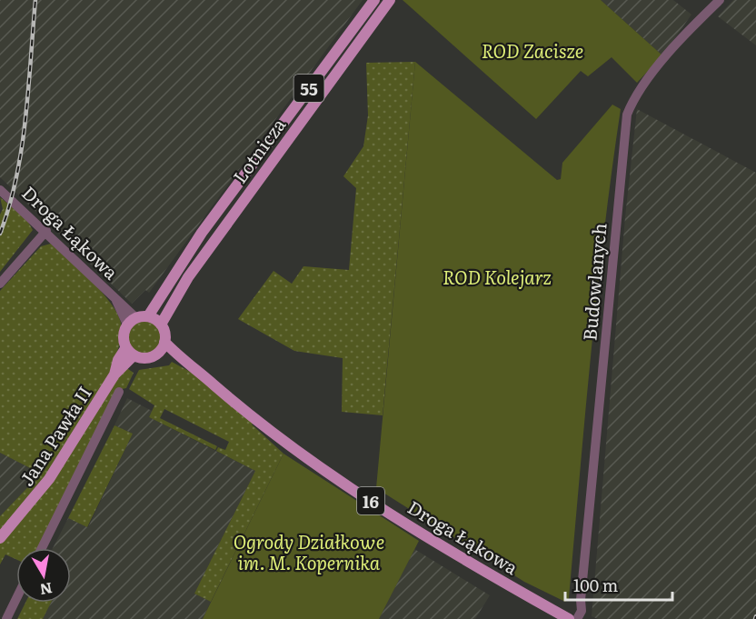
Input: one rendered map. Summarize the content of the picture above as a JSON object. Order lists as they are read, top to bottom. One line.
{"streets":{"main road":["55","Lotnicza","Droga Łąkowa","Jana Pawła II","16"],"street":["Budowlanych"]},"crossings":[["Lotnicza","Droga Łąkowa"],["Lotnicza","Jana Pawła II"],["Lotnicza","16"],["Droga Łąkowa","Jana Pawła II"],["Droga Łąkowa","16"],["Jana Pawła II","16"]],"parks":["ROD Zacisze","ROD Kolejarz","Ogrody Działkowe im. M. Kopernika"],"scale_bar":"100 m","north":"bottom"}
